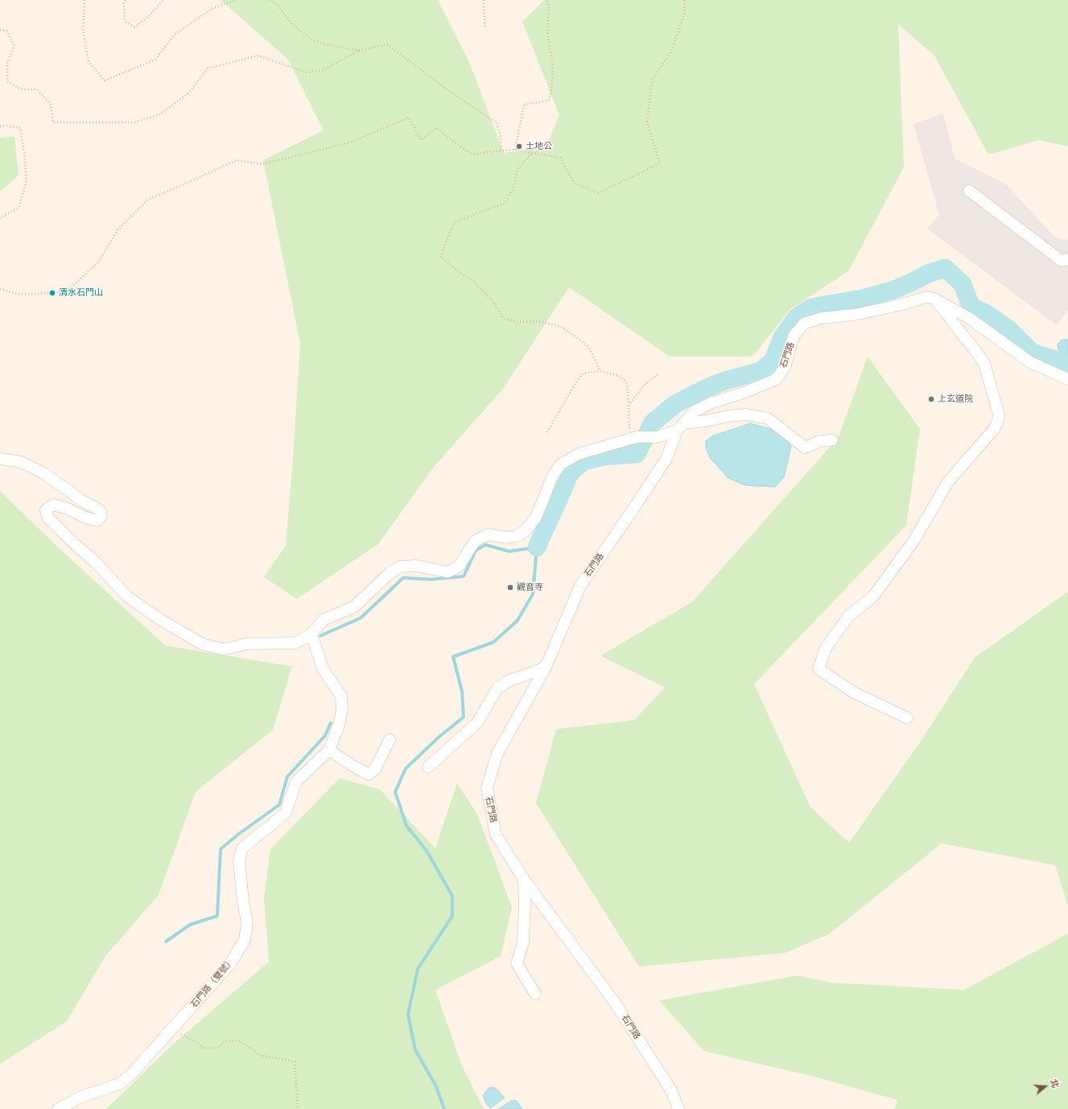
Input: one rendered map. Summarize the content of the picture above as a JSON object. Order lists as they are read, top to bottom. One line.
{"streets":{"street":["石門路","石門路（雙號）"]},"places":["土地公","清水石門山","上玄道院","觀音寺"],"north":"right"}
